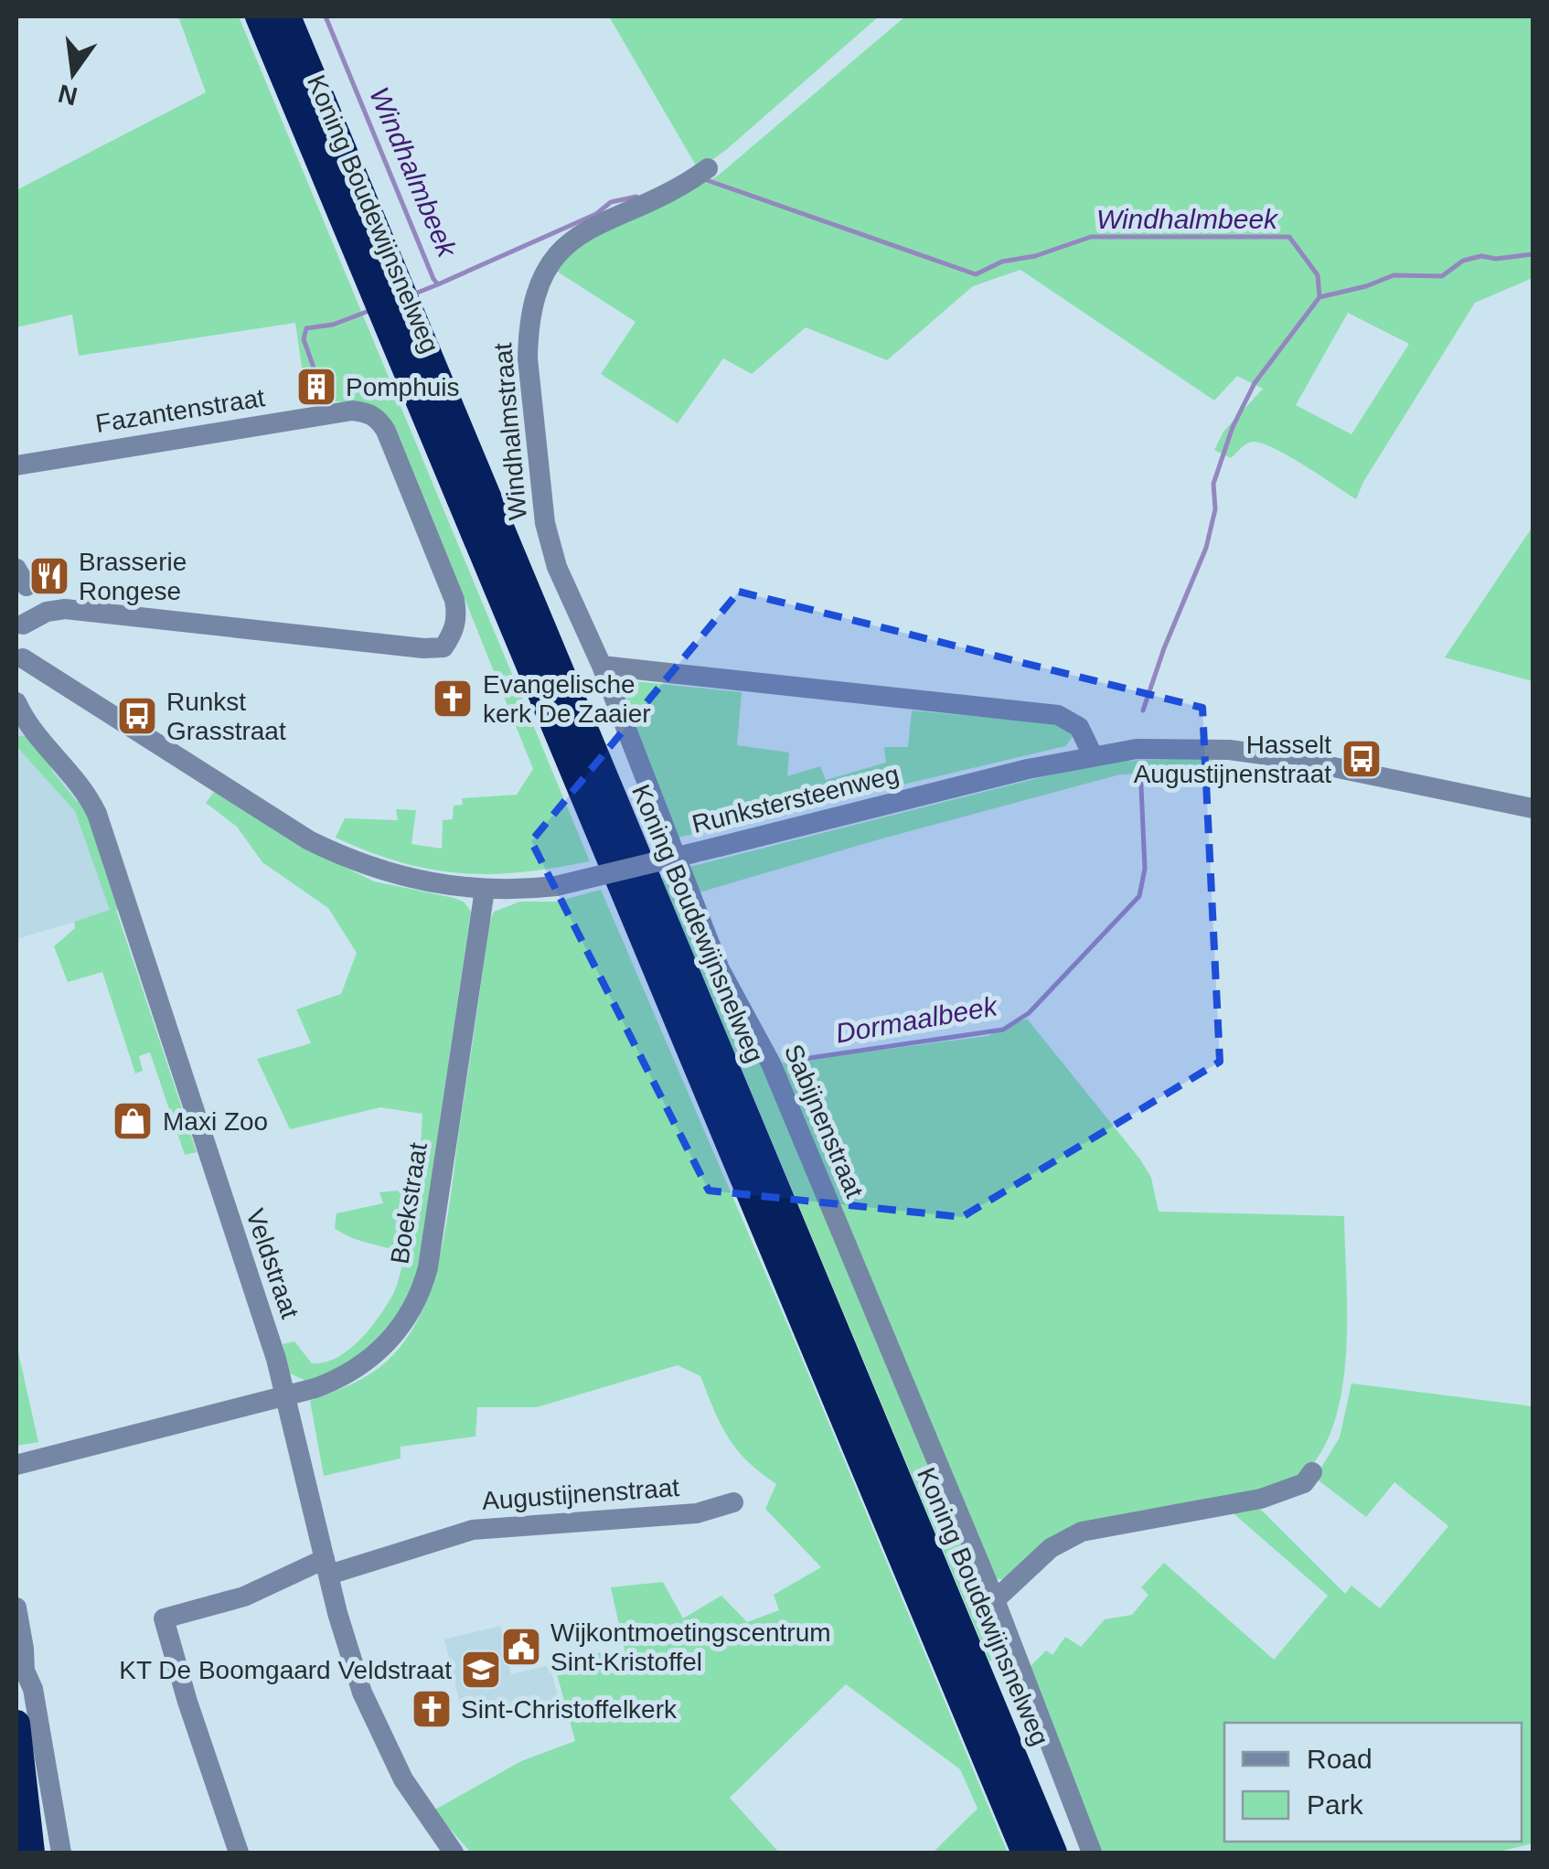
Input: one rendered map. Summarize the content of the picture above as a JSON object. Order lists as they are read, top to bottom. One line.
{"streets":{"highway":["Koning Boudewijnsnelweg"],"street":["Fazantenstraat","Windhalmstraat","Runkstersteenweg","Sabijnenstraat","Boekstraat","Veldstraat","Augustijnenstraat"]},"crossings":[["Windhalmstraat","Sabijnenstraat"],["Runkstersteenweg","Boekstraat"],["Boekstraat","Veldstraat"],["Veldstraat","Augustijnenstraat"]],"water":["Windhalmbeek","Dormaalbeek"],"places":{"building":["Pomphuis"],"restaurant":["Brasserie Rongese"],"church":["Evangelische kerk De Zaaier","Sint-Christoffelkerk"],"bus stop":["Runkst Grasstraat","Hasselt Augustijnenstraat"],"shop":["Maxi Zoo"],"public building":["Wijkontmoetingscentrum Sint-Kristoffel"],"school or university":["KT De Boomgaard Veldstraat"]},"legend":["Road","Park"],"north":"bottom"}
